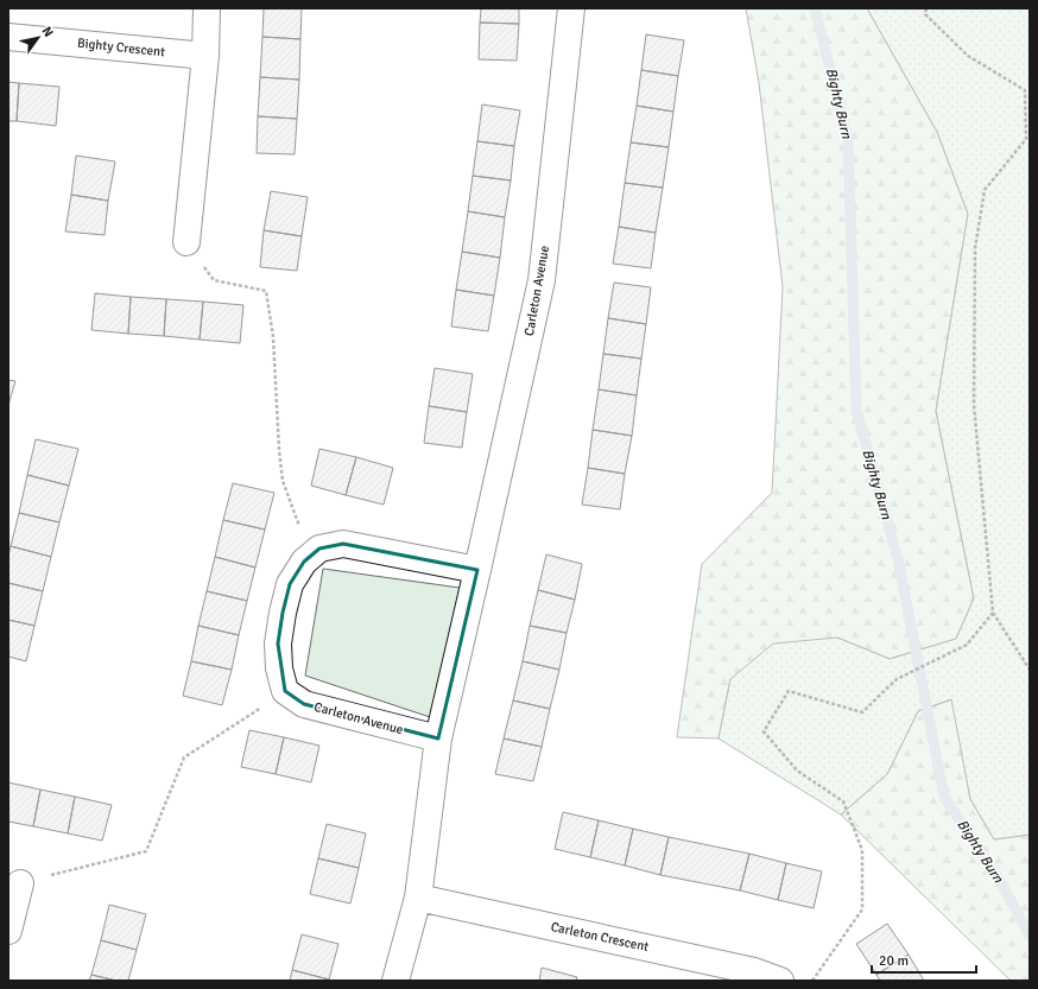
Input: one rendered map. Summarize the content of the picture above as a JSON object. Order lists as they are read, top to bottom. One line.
{"streets":{"street":["Bighty Crescent","Carleton Avenue","Carleton Crescent"]},"crossings":[["Carleton Avenue","Carleton Crescent"]],"water":["Bighty Burn"],"scale_bar":"20 m","north":"top right"}
